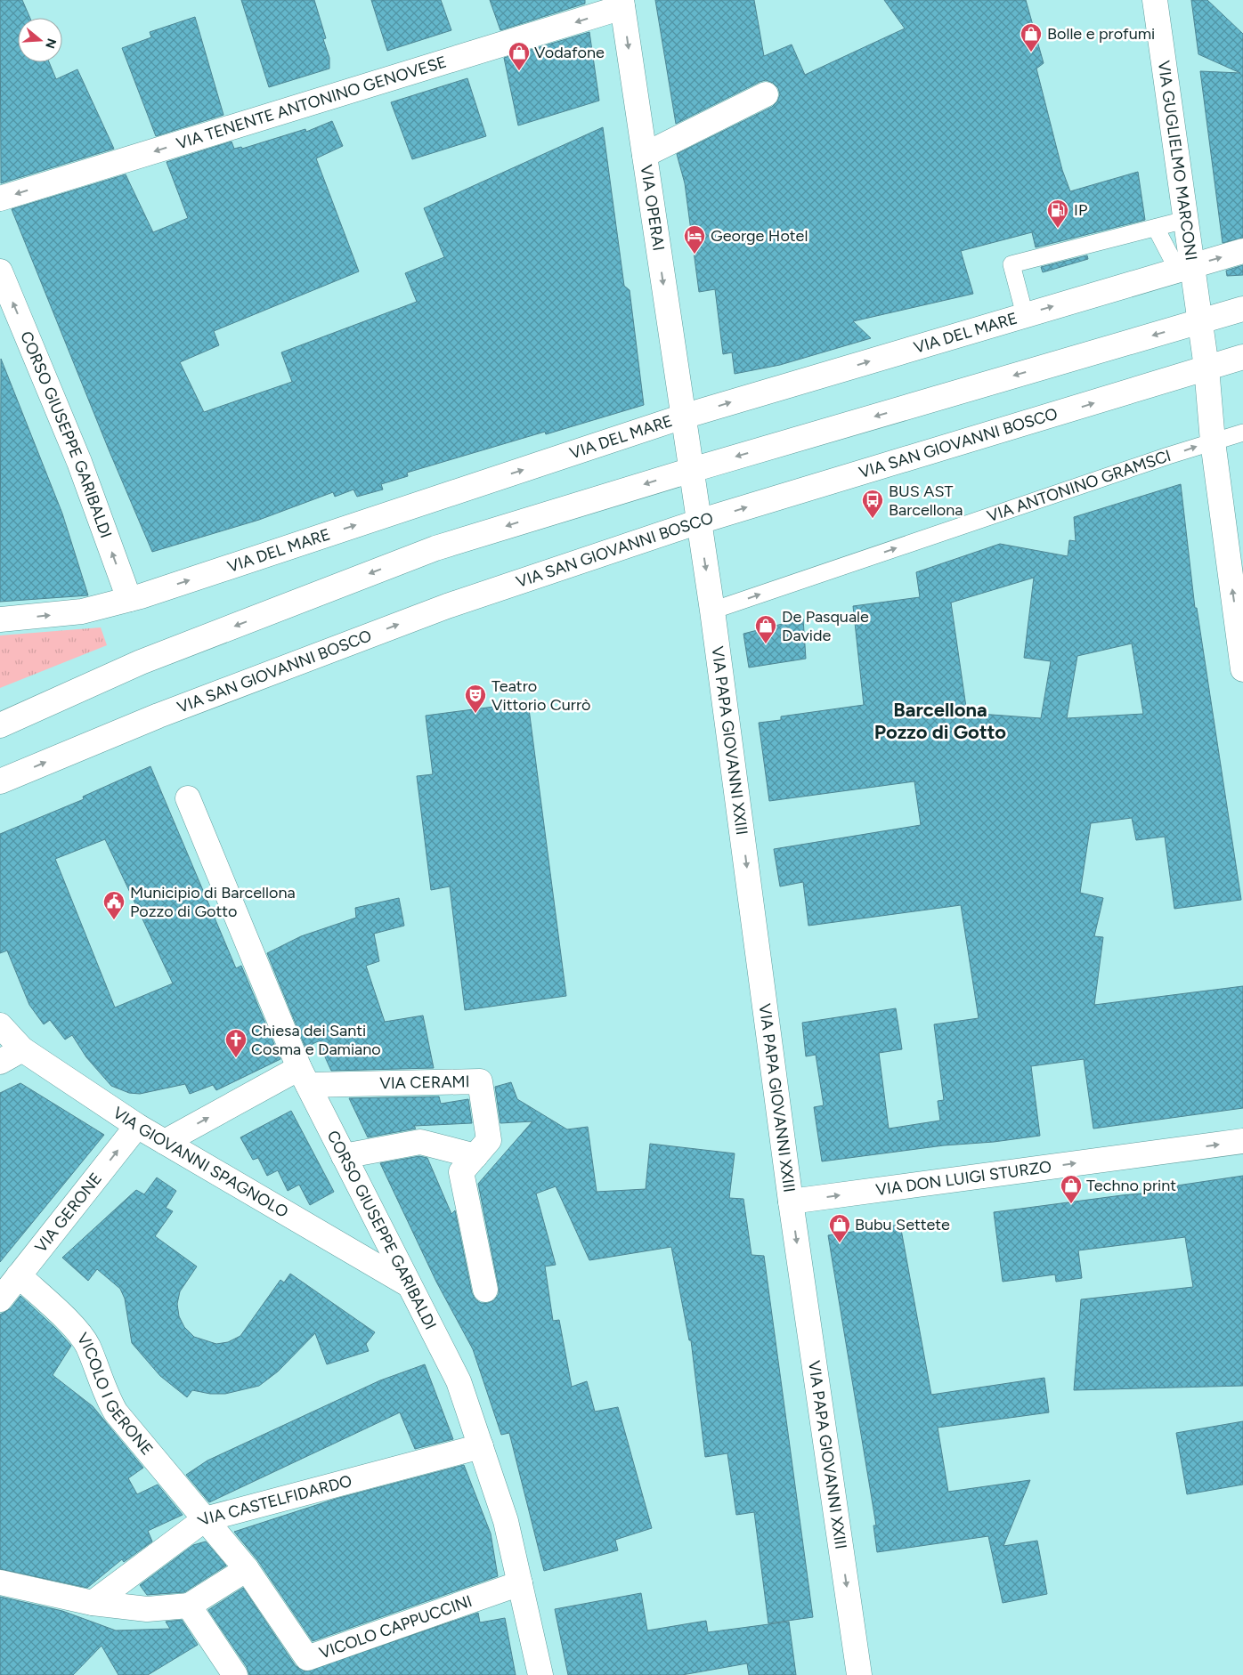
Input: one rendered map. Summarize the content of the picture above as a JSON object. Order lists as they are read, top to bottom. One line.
{"streets":{"street":["VIA TENENTE ANTONINO GENOVESE","VIA GUGLIELMO MARCONI","VIA OPERAI","VIA DEL MARE","CORSO GIUSEPPE GARIBALDI","VIA SAN GIOVANNI BOSCO","VIA PAPA GIOVANNI XXIII","VIA CERAMI","VIA GIOVANNI SPAGNOLO","VIA DON LUIGI STURZO","VIA GERONE","VICOLO I GERONE","VIA CASTELFIDARDO","VICOLO CAPPUCCINI"],"lane":["VIA ANTONINO GRAMSCI"]},"crossings":[["VIA TENENTE ANTONINO GENOVESE","VIA OPERAI"],["VIA GUGLIELMO MARCONI","VIA DEL MARE"],["VIA GUGLIELMO MARCONI","VIA SAN GIOVANNI BOSCO"],["VIA GUGLIELMO MARCONI","VIA ANTONINO GRAMSCI"],["VIA OPERAI","VIA DEL MARE"],["VIA OPERAI","VIA PAPA GIOVANNI XXIII"],["VIA DEL MARE","CORSO GIUSEPPE GARIBALDI"],["CORSO GIUSEPPE GARIBALDI","VIA CERAMI"],["CORSO GIUSEPPE GARIBALDI","VIA GIOVANNI SPAGNOLO"],["CORSO GIUSEPPE GARIBALDI","VIA CASTELFIDARDO"],["CORSO GIUSEPPE GARIBALDI","VICOLO CAPPUCCINI"],["VIA SAN GIOVANNI BOSCO","VIA PAPA GIOVANNI XXIII"],["VIA ANTONINO GRAMSCI","VIA PAPA GIOVANNI XXIII"],["VIA PAPA GIOVANNI XXIII","VIA DON LUIGI STURZO"],["VIA GIOVANNI SPAGNOLO","VIA GERONE"],["VIA GERONE","VICOLO I GERONE"],["VICOLO I GERONE","VIA CASTELFIDARDO"],["VICOLO I GERONE","VICOLO CAPPUCCINI"],["VIA CASTELFIDARDO","VICOLO CAPPUCCINI"]],"one_way":["VIA TENENTE ANTONINO GENOVESE","VIA OPERAI","VIA ANTONINO GRAMSCI","VIA PAPA GIOVANNI XXIII","VIA DON LUIGI STURZO","VIA GERONE"],"districts":["Barcellona Pozzo di Gotto"],"places":{"shop":["Bolle e profumi","Vodafone","De Pasquale Davide","Techno print","Bubu Settete"],"fuel station":["IP"],"hotel":["George Hotel"],"bus stop":["BUS AST Barcellona"],"theatre":["Teatro Vittorio Currò"],"public building":["Municipio di Barcellona Pozzo di Gotto"],"church":["Chiesa dei Santi Cosma e Damiano"]},"north":"right"}
